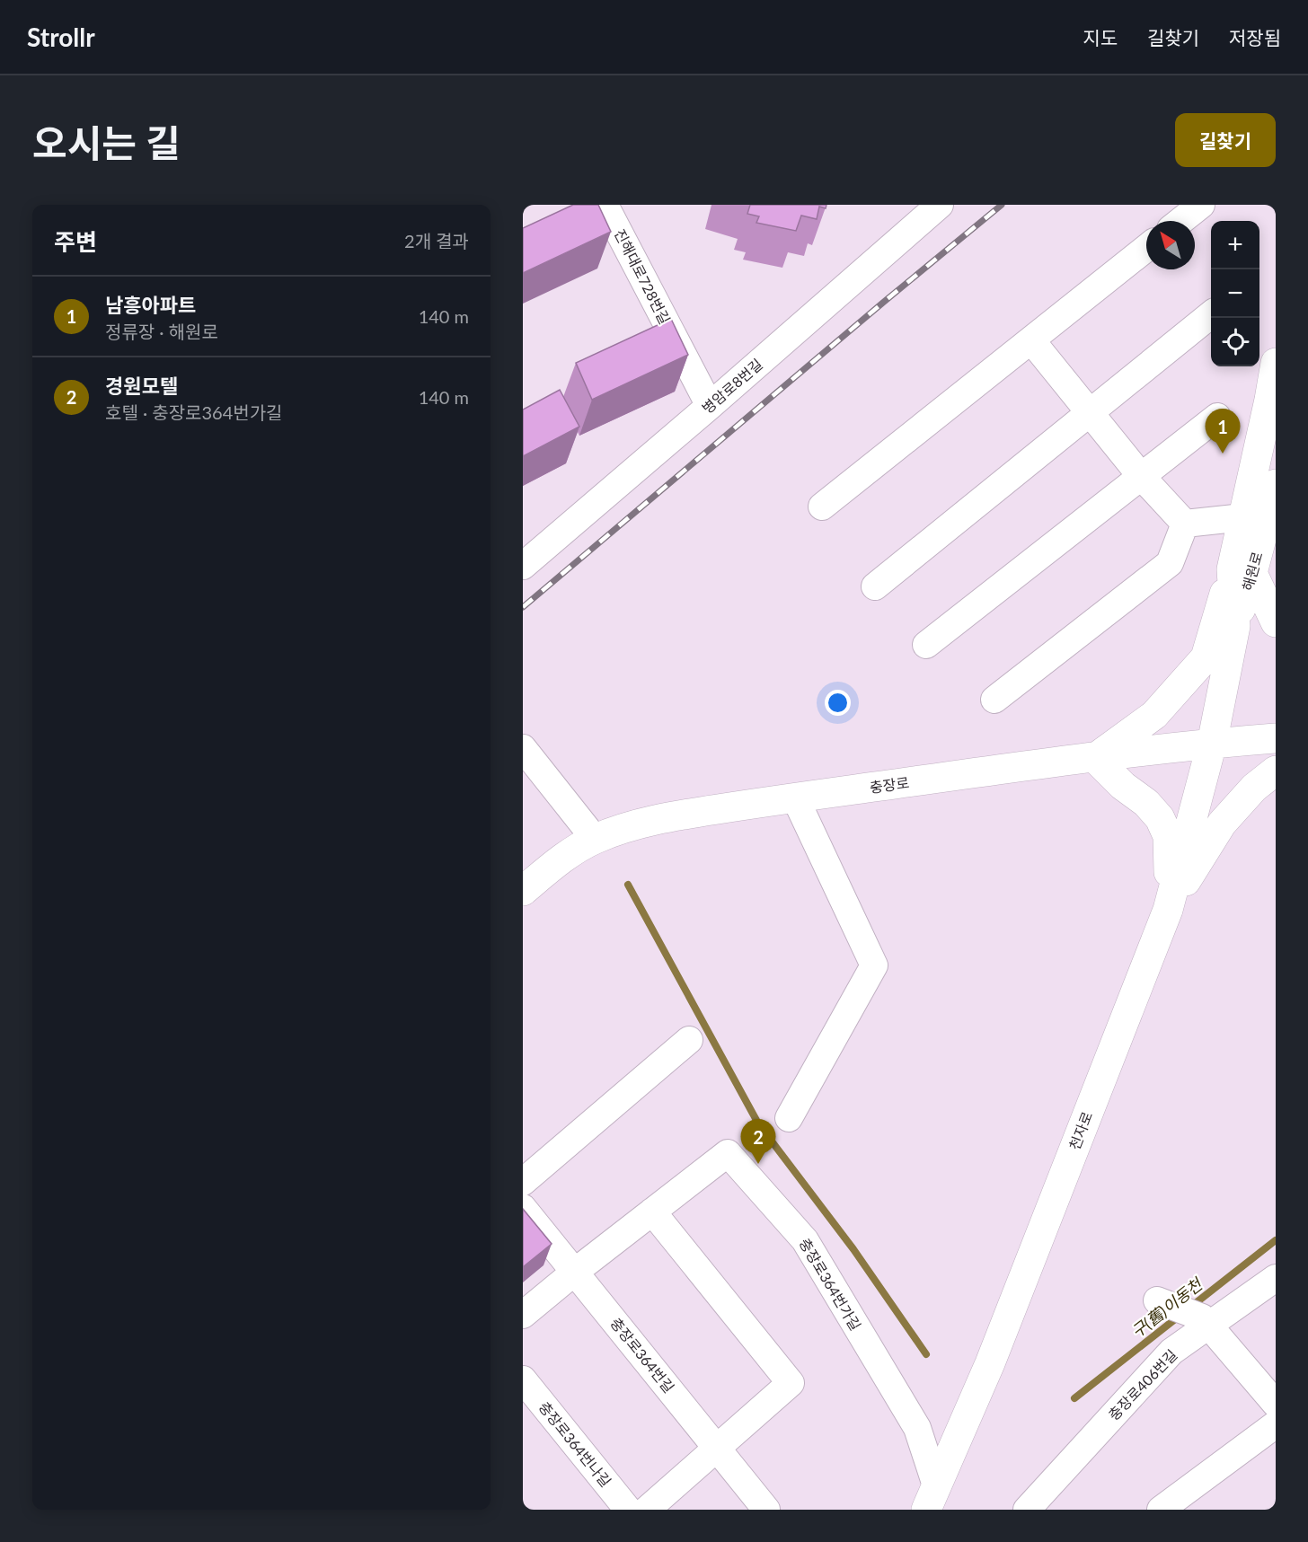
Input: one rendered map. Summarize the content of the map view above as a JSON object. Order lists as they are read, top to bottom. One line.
{"streets":{"main road":["해원로","충장로","천자로"],"street":["진해대로728번길","병암로8번길","충장로364번가길","충장로364번길","충장로406번길","충장로364번나길"]},"crossings":[["진해대로728번길","병암로8번길"],["해원로","충장로"],["해원로","천자로"],["충장로","천자로"],["천자로","충장로364번가길"],["충장로364번가길","충장로364번길"]],"water":["구(舊)이동천"],"north":"top left","page":{"header":"Strollr","nav":["지도","길찾기","저장됨"],"title":"오시는 길","buttons":"길찾기","heading":["주변","2개 결과"],"map_buttons":["+","−"],"list":[{"mark":"1","name":"남흥아파트","note":"정류장 · 해원로","value":"140 m"},{"mark":"2","name":"경원모텔","note":"호텔 · 충장로364번가길","value":"140 m"}],"pins":["1","2"]}}
